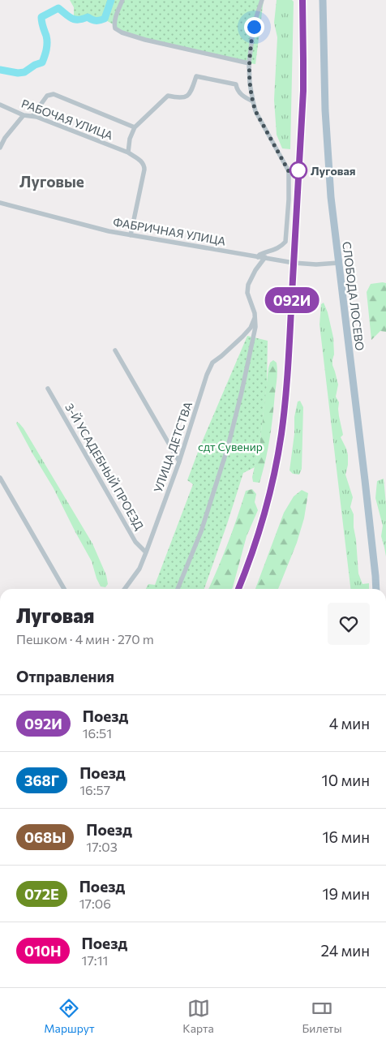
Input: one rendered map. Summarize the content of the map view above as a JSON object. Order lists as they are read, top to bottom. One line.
{"streets":{"main road":["СЛОБОДА ЛОСЕВО"],"street":["РАБОЧАЯ УЛИЦА","ФАБРИЧНАЯ УЛИЦА","УЛИЦА ДЕТСТВА","3-Й УСАДЕБНЫЙ ПРОЕЗД"]},"crossings":[["РАБОЧАЯ УЛИЦА","ФАБРИЧНАЯ УЛИЦА"],["ФАБРИЧНАЯ УЛИЦА","СЛОБОДА ЛОСЕВО"],["УЛИЦА ДЕТСТВА","3-Й УСАДЕБНЫЙ ПРОЕЗД"]],"districts":["Луговые"],"parks":["сдт Сувенир"],"places":["Луговая"],"page":{"on_map":"092И","heading":[["Луговая","Пешком · 4 мин · 270 m"],"Отправления"],"list":[{"mark":"092И","name":"Поезд","note":"16:51","value":"4 мин"},{"mark":"368Г","name":"Поезд","note":"16:57","value":"10 мин"},{"mark":"068Ы","name":"Поезд","note":"17:03","value":"16 мин"},{"mark":"072Е","name":"Поезд","note":"17:06","value":"19 мин"},{"mark":"010Н","name":"Поезд","note":"17:11","value":"24 мин"}],"tabs":["Маршрут","Карта","Билеты"]}}
